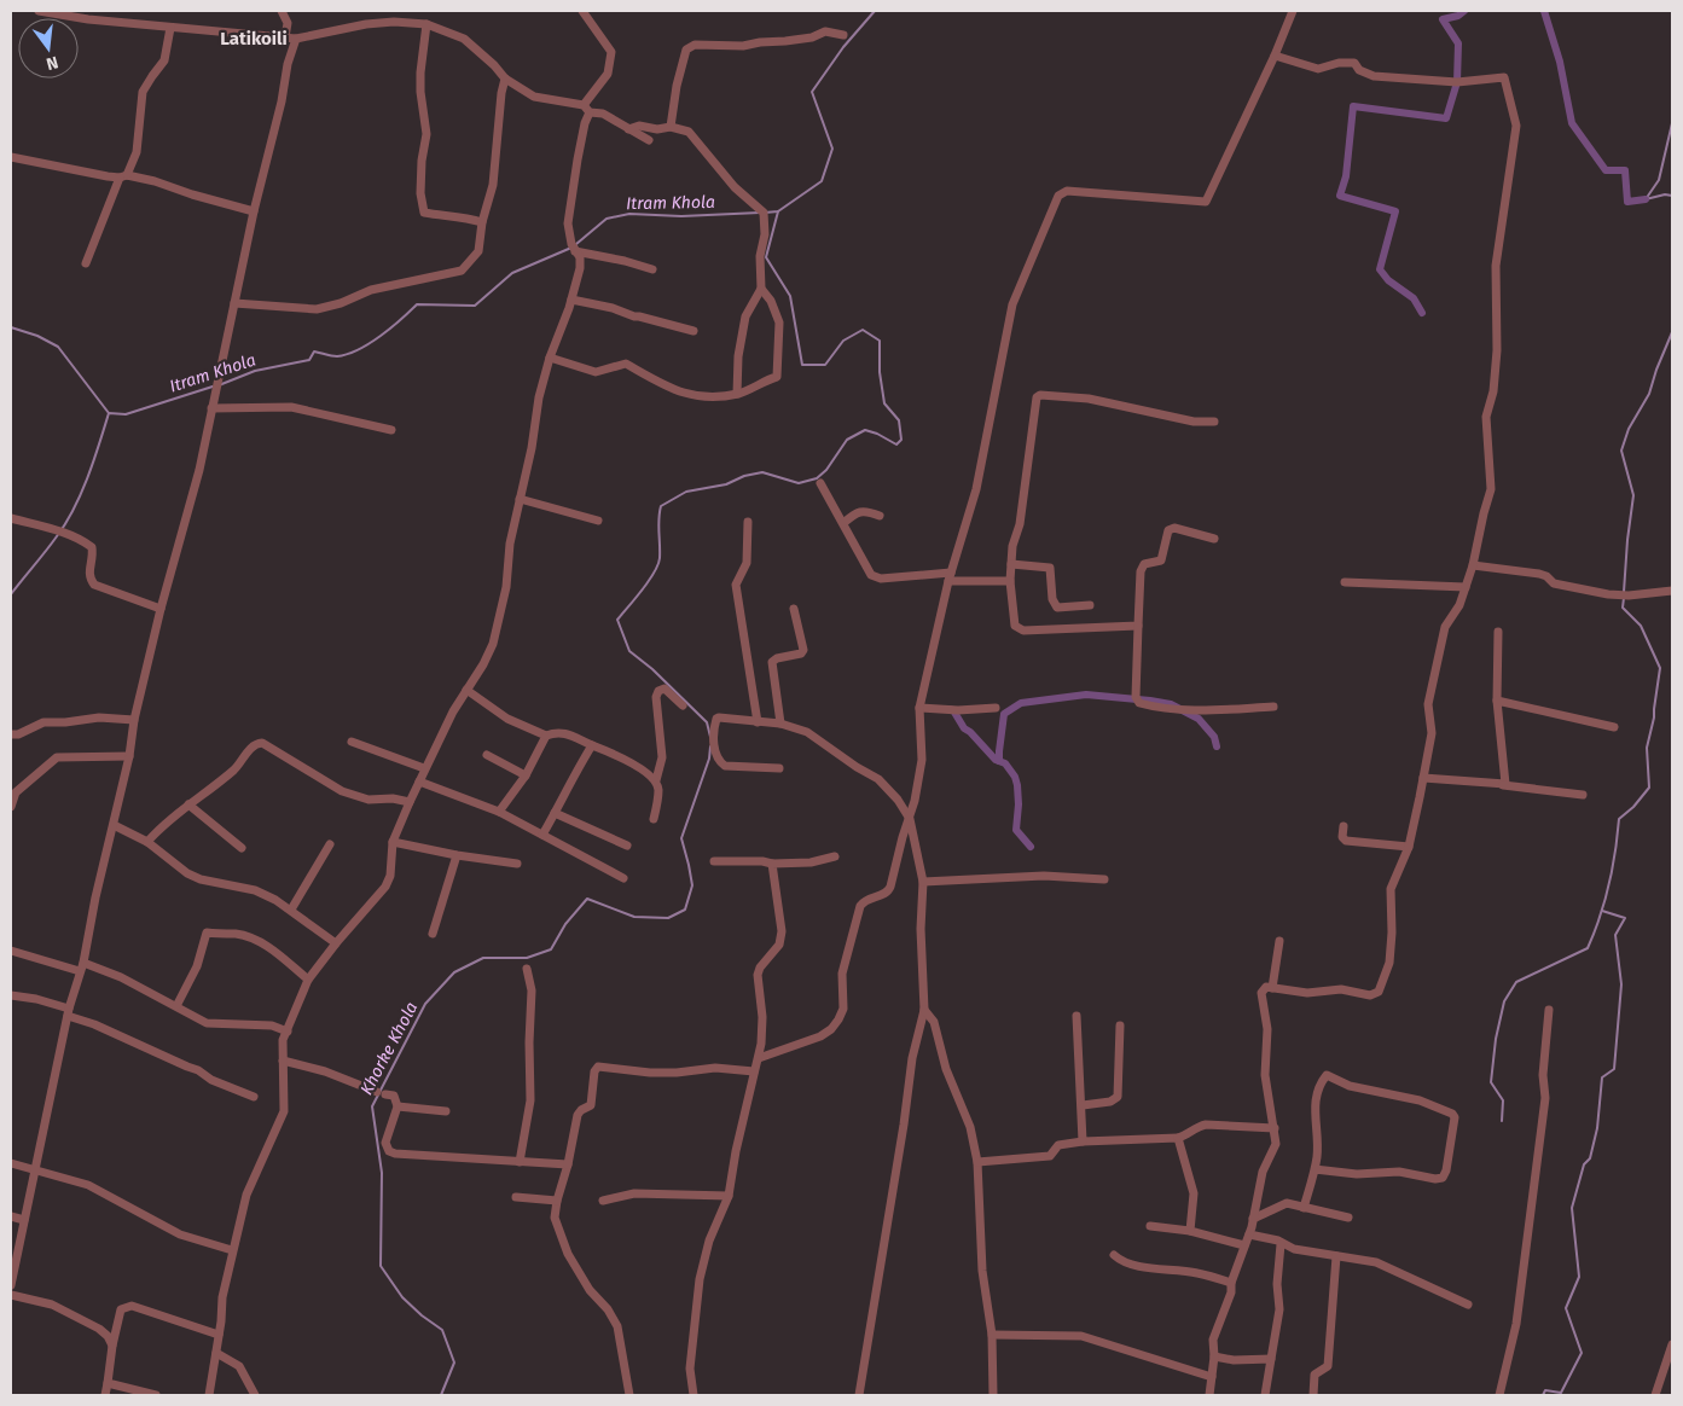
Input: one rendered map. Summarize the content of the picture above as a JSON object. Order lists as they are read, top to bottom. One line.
{"districts":["Latikoili"],"water":["Itram Khola","Khorke Khola"],"north":"bottom"}
